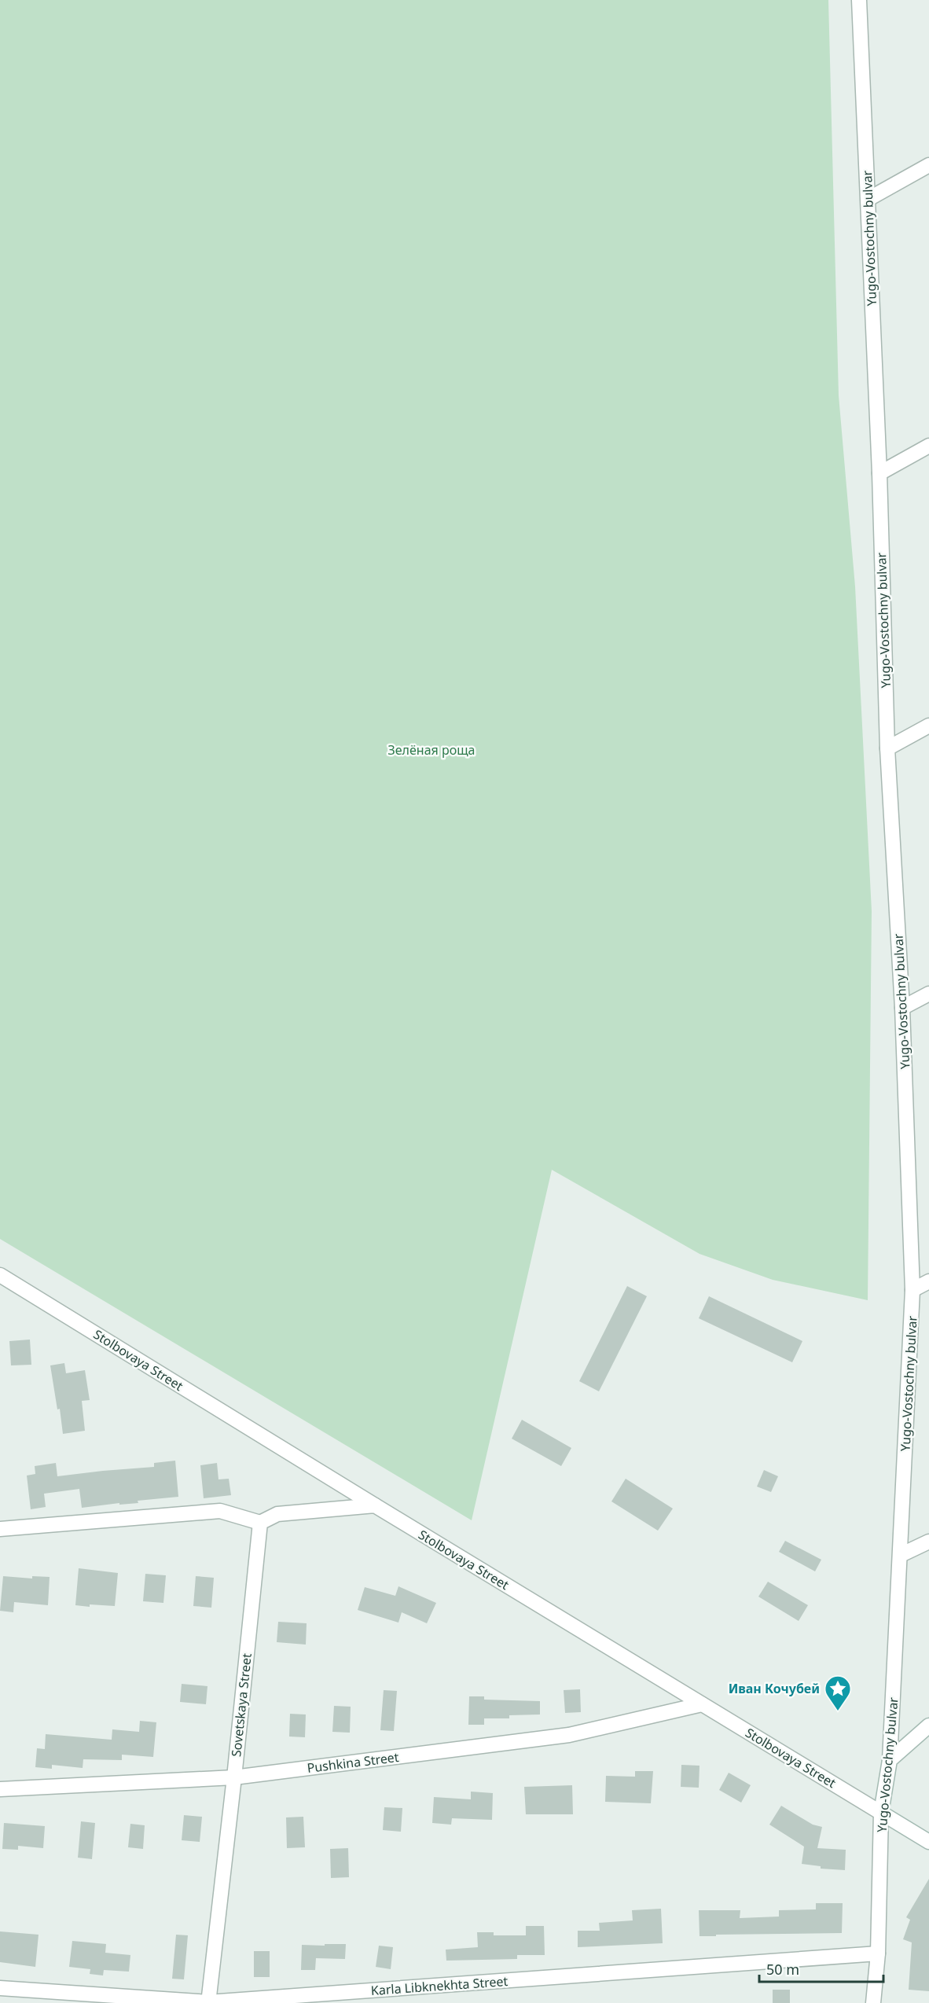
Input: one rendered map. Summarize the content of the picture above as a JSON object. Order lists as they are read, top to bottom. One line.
{"streets":{"street":["Yugo-Vostochny bulvar","Stolbovaya Street","Sovetskaya Street","Pushkina Street","Karla Libknekhta Street"]},"crossings":[["Yugo-Vostochny bulvar","Stolbovaya Street"],["Yugo-Vostochny bulvar","Karla Libknekhta Street"],["Stolbovaya Street","Pushkina Street"],["Sovetskaya Street","Pushkina Street"],["Sovetskaya Street","Karla Libknekhta Street"]],"parks":["Зелёная роща"],"places":{"place":["Иван Кочубей"]},"scale_bar":"50 m"}
